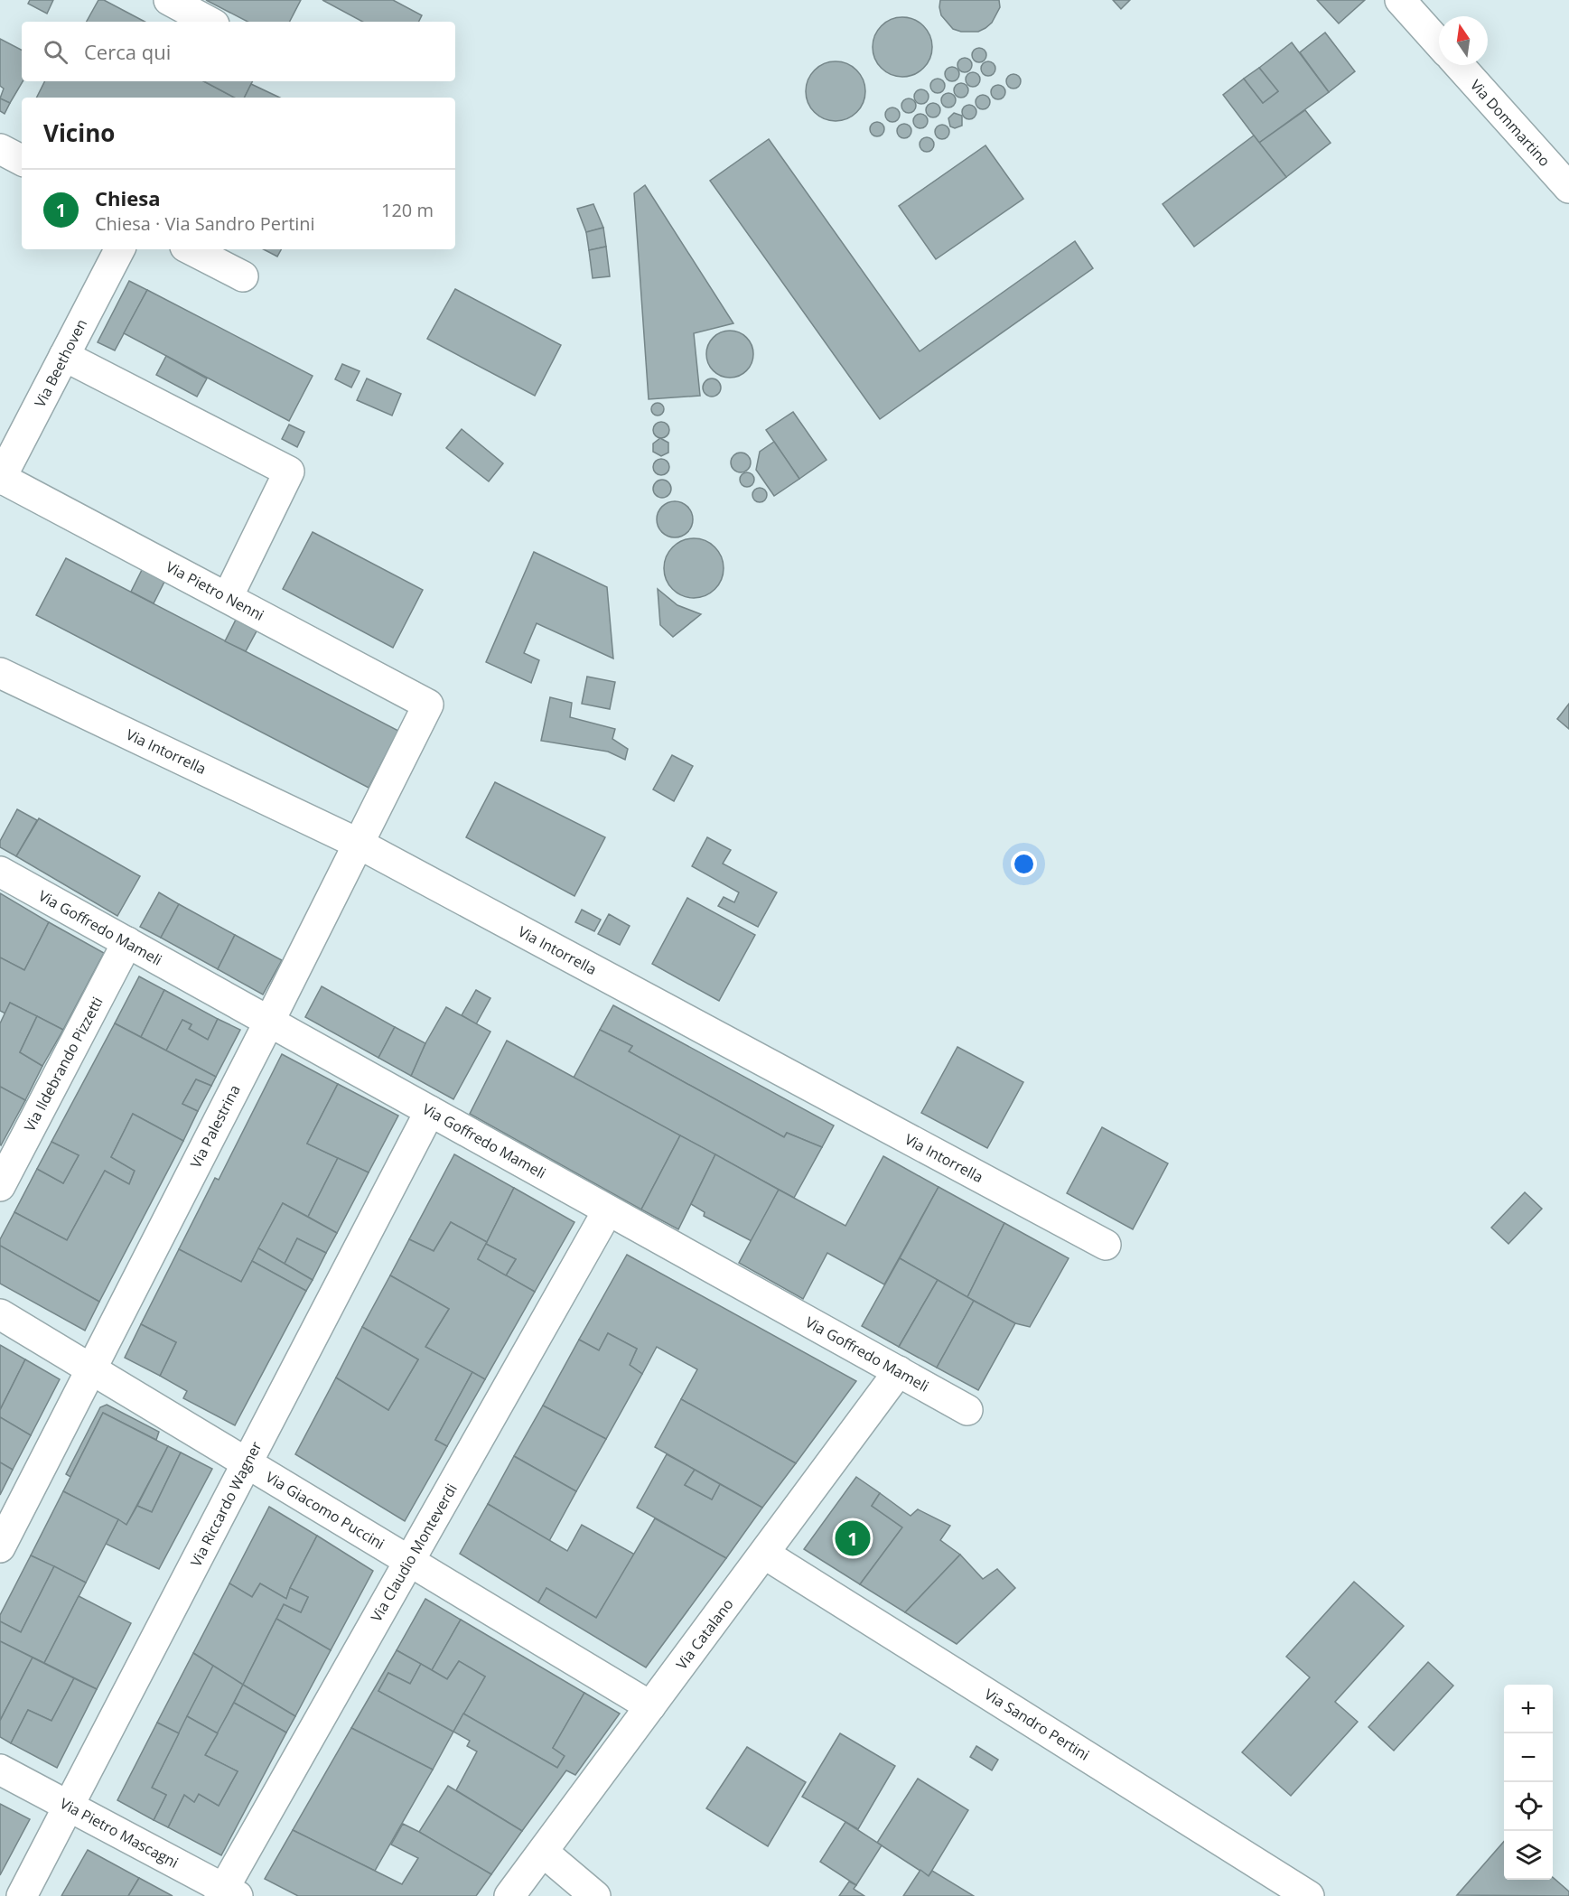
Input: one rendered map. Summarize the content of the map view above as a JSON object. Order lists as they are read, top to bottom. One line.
{"streets":{"street":["Via Dommartino","Via Beethoven","Via Pietro Nenni","Via Intorrella","Via Goffredo Mameli","Via Ildebrando Pizzetti","Via Palestrina","Via Riccardo Wagner","Via Giacomo Puccini","Via Claudio Monteverdi","Via Catalano","Via Sandro Pertini","Via Pietro Mascagni"]},"crossings":[["Via Beethoven","Via Pietro Nenni"],["Via Pietro Nenni","Via Palestrina"],["Via Intorrella","Via Palestrina"],["Via Goffredo Mameli","Via Ildebrando Pizzetti"],["Via Goffredo Mameli","Via Palestrina"],["Via Goffredo Mameli","Via Riccardo Wagner"],["Via Goffredo Mameli","Via Claudio Monteverdi"],["Via Goffredo Mameli","Via Catalano"],["Via Palestrina","Via Giacomo Puccini"],["Via Riccardo Wagner","Via Giacomo Puccini"],["Via Riccardo Wagner","Via Pietro Mascagni"],["Via Giacomo Puccini","Via Claudio Monteverdi"],["Via Giacomo Puccini","Via Catalano"],["Via Claudio Monteverdi","Via Pietro Mascagni"],["Via Catalano","Via Sandro Pertini"]],"north":"top","page":{"search":"Cerca qui","heading":"Vicino","list":[{"mark":"1","name":"Chiesa","note":"Chiesa · Via Sandro Pertini","value":"120 m"}],"pins":"1","map_buttons":["+","−"]}}
